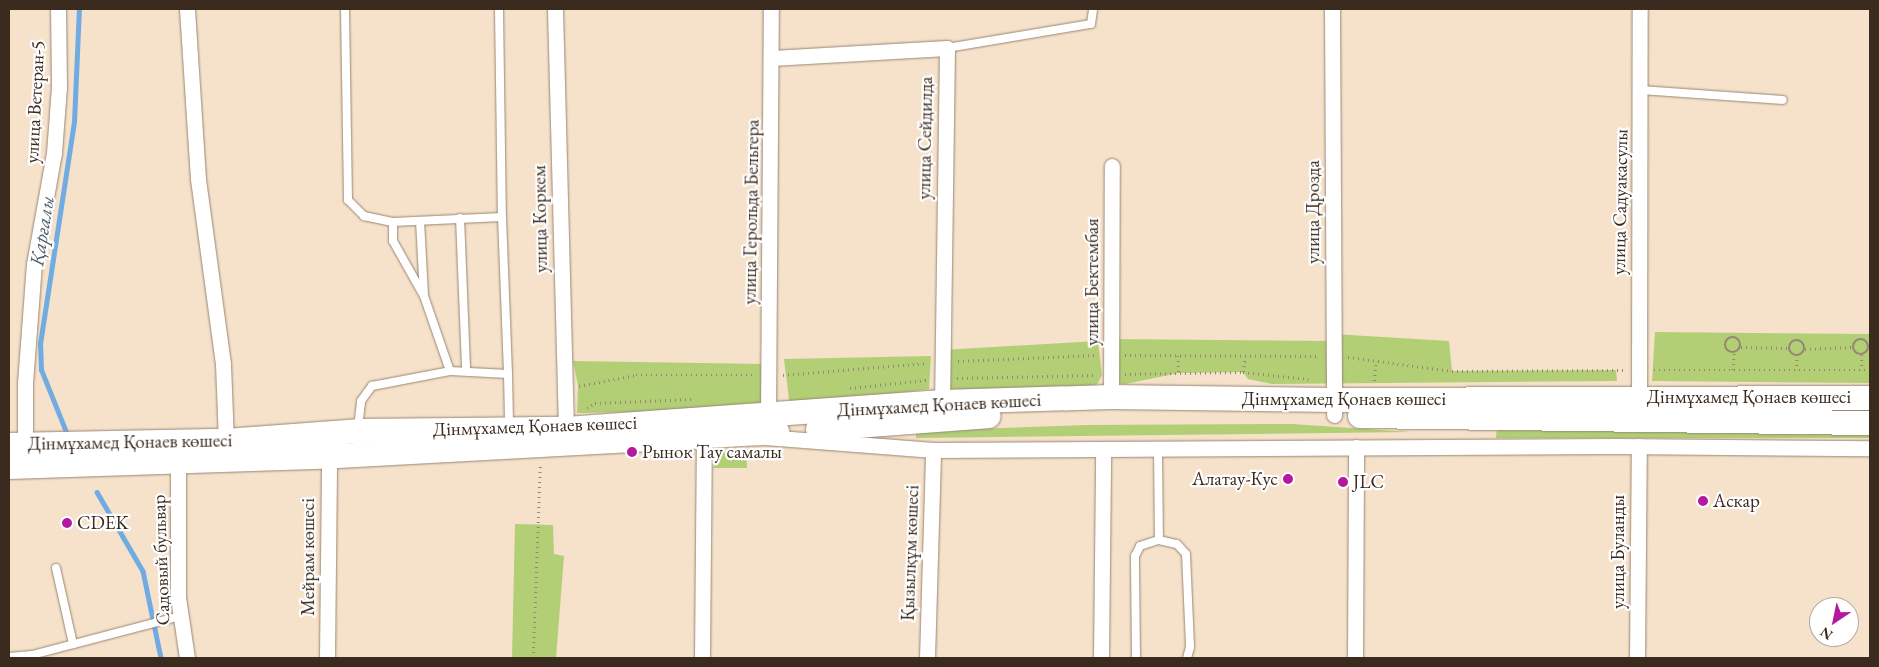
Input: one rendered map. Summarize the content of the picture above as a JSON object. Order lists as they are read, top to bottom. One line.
{"streets":{"main road":["Дінмұхамед Қонаев көшесі"],"street":["улица Ветеран-5","улица Сейдилда","улица Садуакасулы","улица Герольда Бельгера","улица Дрозда","улица Коркем","улица Бектембая","улица Буланды","Қызылқұм көшесі","Мейрам көшесі","Садовый бульвар"]},"crossings":[["улица Ветеран-5","Дінмұхамед Қонаев көшесі"],["улица Сейдилда","улица Герольда Бельгера"],["улица Сейдилда","Дінмұхамед Қонаев көшесі"],["улица Садуакасулы","Дінмұхамед Қонаев көшесі"],["улица Герольда Бельгера","Дінмұхамед Қонаев көшесі"],["улица Дрозда","Дінмұхамед Қонаев көшесі"],["улица Коркем","Дінмұхамед Қонаев көшесі"],["улица Бектембая","Дінмұхамед Қонаев көшесі"],["Дінмұхамед Қонаев көшесі","Мейрам көшесі"],["Дінмұхамед Қонаев көшесі","Садовый бульвар"]],"water":["Қарғалы"],"places":["Рынок Тау самалы","Алатау-Кус","JLC","Аскар","CDEK"],"north":"bottom left"}
